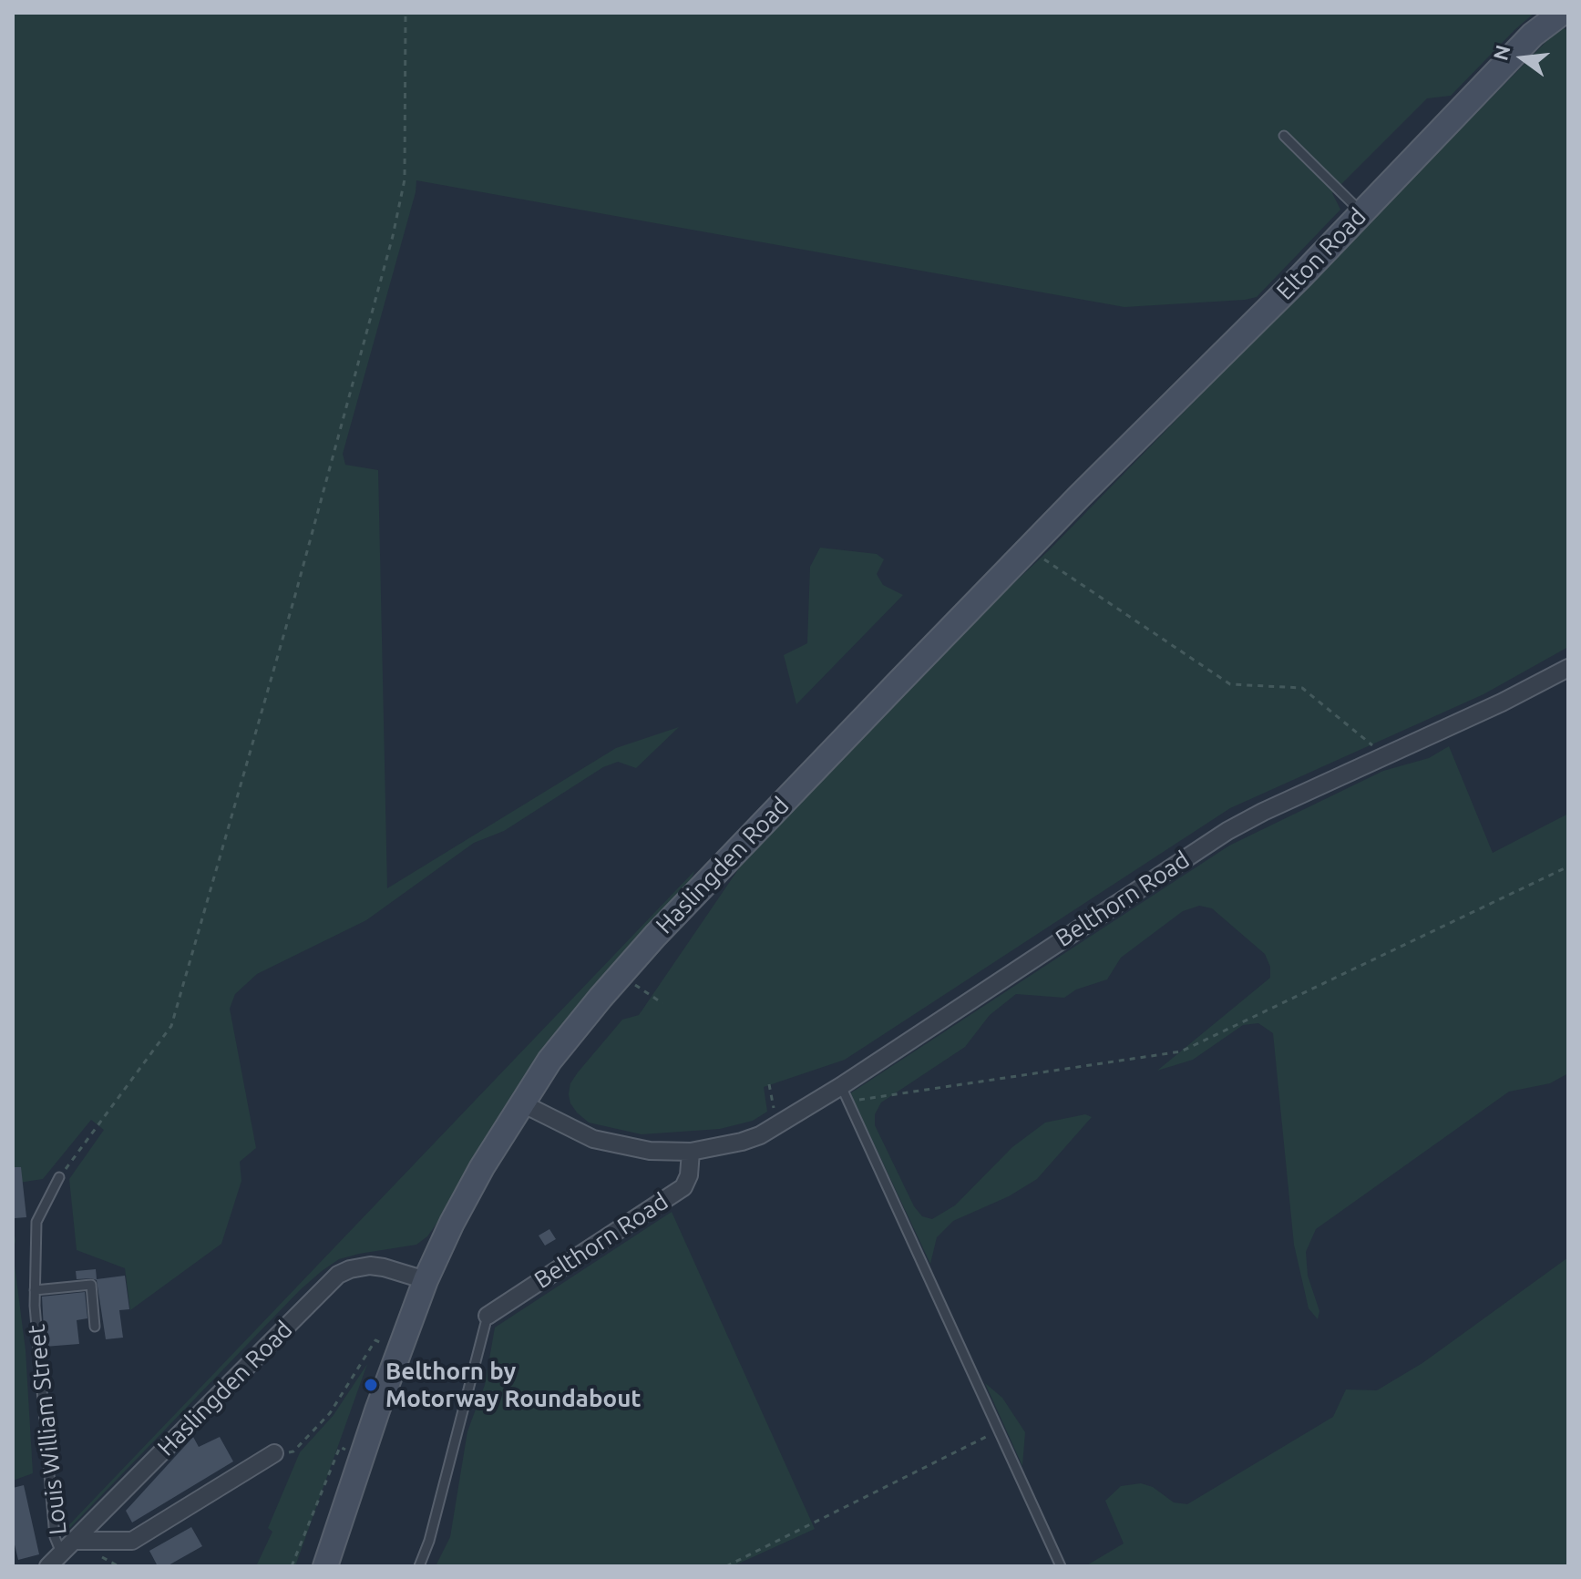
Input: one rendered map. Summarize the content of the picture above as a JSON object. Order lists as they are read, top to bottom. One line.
{"streets":{"main road":["Elton Road","Haslingden Road"],"street":["Belthorn Road"],"lane":["Louis William Street"]},"crossings":[["Elton Road","Haslingden Road"],["Haslingden Road","Belthorn Road"],["Haslingden Road","Louis William Street"]],"places":["Belthorn by Motorway Roundabout"],"north":"left"}
